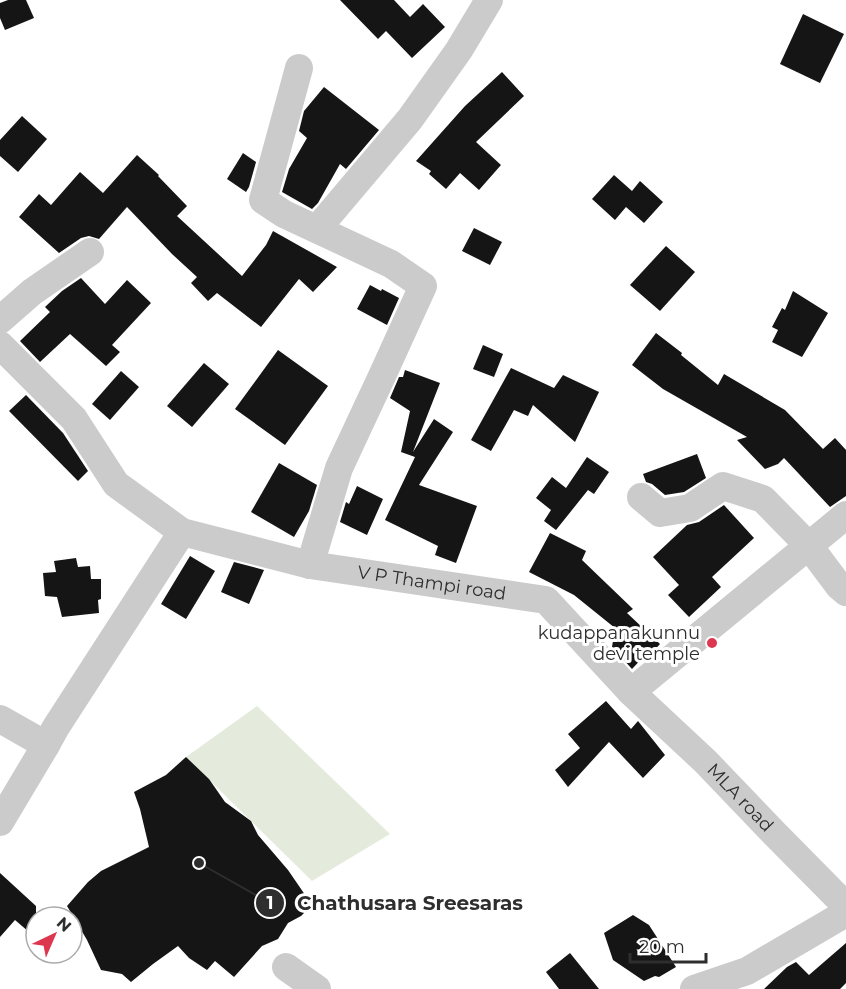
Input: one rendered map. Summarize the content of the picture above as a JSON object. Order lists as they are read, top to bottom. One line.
{"streets":{"street":["V P Thampi road","MLA road"]},"crossings":[["V P Thampi road","MLA road"]],"places":["kudappanakunnu devi temple","Chathusara Sreesaras"],"scale_bar":"20 m","north":"top right"}
